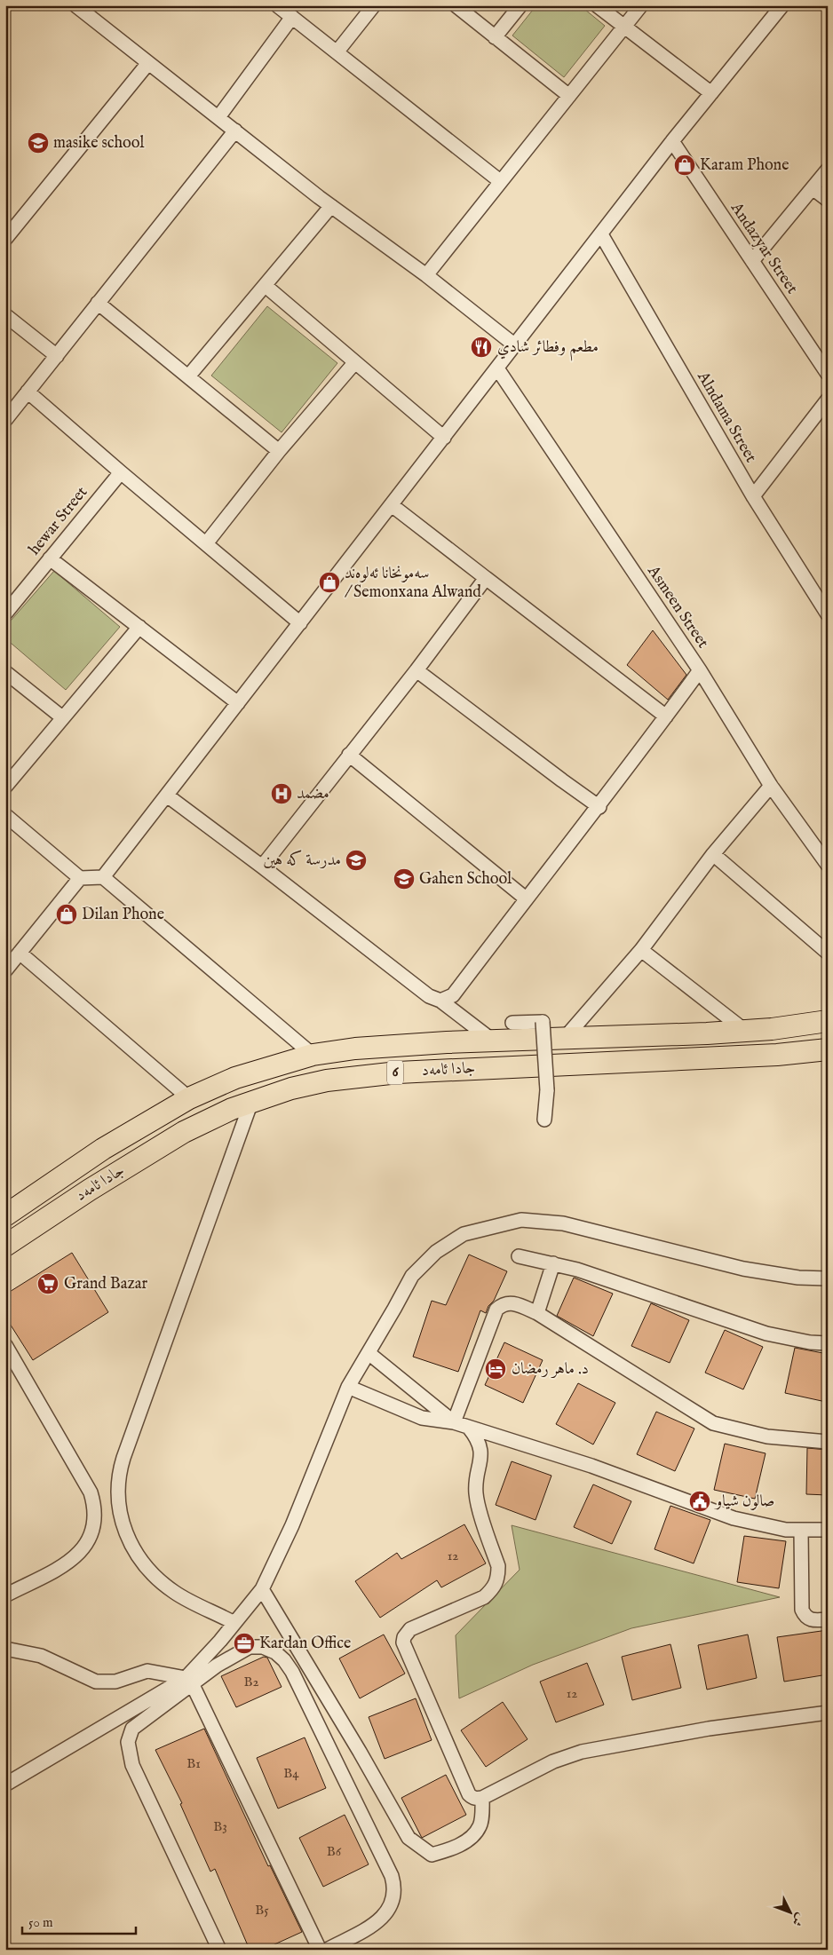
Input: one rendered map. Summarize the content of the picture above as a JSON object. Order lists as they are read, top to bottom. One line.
{"streets":{"main road":["جادا ئامەد","6"],"street":["Andazyar Street","Alndama Street","hewar Street","Asmeen Street"]},"places":{"school or university":["masike school","مدرسة كه هين","Gahen School"],"shop":["Karam Phone","سەمونخانا ئەلوەند / Semonxana Alwand","Dilan Phone"],"restaurant":["مطعم وفطائر شادي"],"hospital":["مضمد"],"supermarket":["Grand Bazar"],"hotel":["د. ماهر رمضان"],"public building":["صالون شياو"],"office":["Kardan Office"]},"house_numbers":["12","B2","12","B1","B4","B3","B6","B5"],"scale_bar":"50 m","north":"bottom right"}
